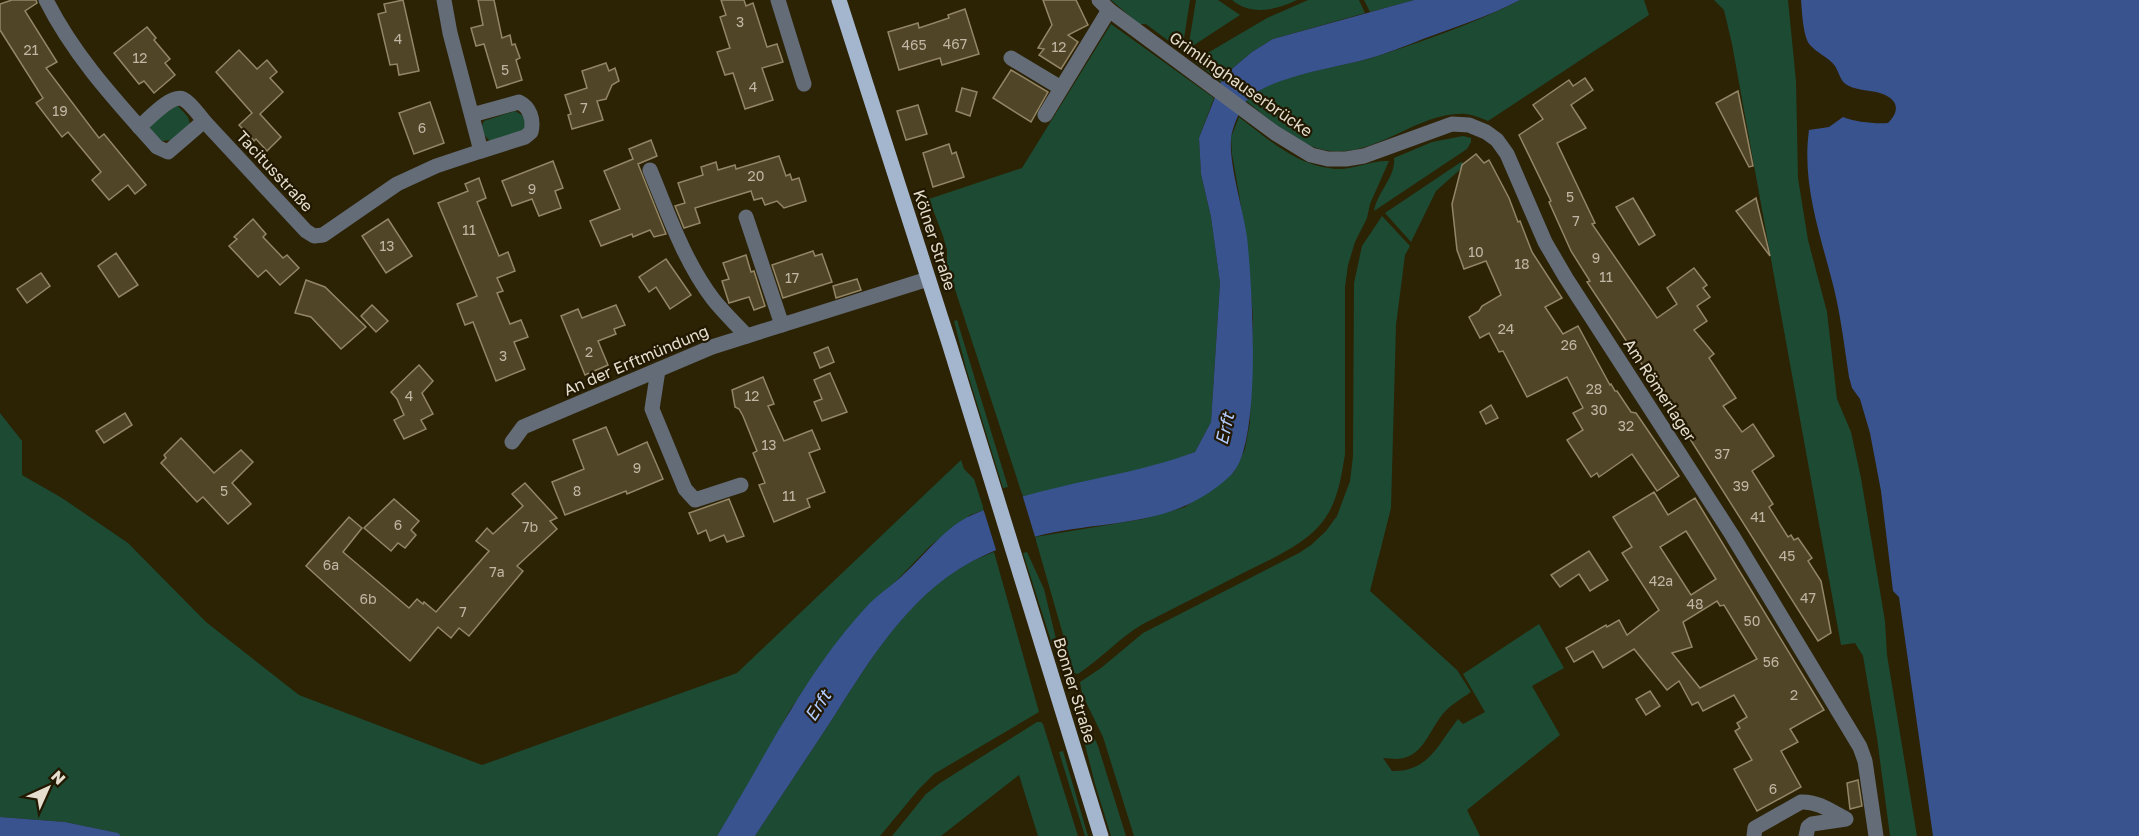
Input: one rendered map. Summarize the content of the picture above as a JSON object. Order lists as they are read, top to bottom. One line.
{"streets":{"main road":["Kölner Straße","Bonner Straße"],"street":["Grimlinghauserbrücke","Tacitusstraße","An der Erftmündung","Am Römerlager"]},"crossings":[["Grimlinghauserbrücke","Am Römerlager"],["Kölner Straße","An der Erftmündung"],["Kölner Straße","Bonner Straße"]],"water":["Erft"],"house_numbers":["3","4","467","465","12","21","12","5","4","7","19","6","20","9","5","7","11","13","10","9","18","11","17","24","26","2","3","28","4","12","30","32","13","37","9","39","5","8","11","41","6","7b","45","6a","7a","42a","47","6b","48","7","50","56","2","6"],"north":"top right"}
